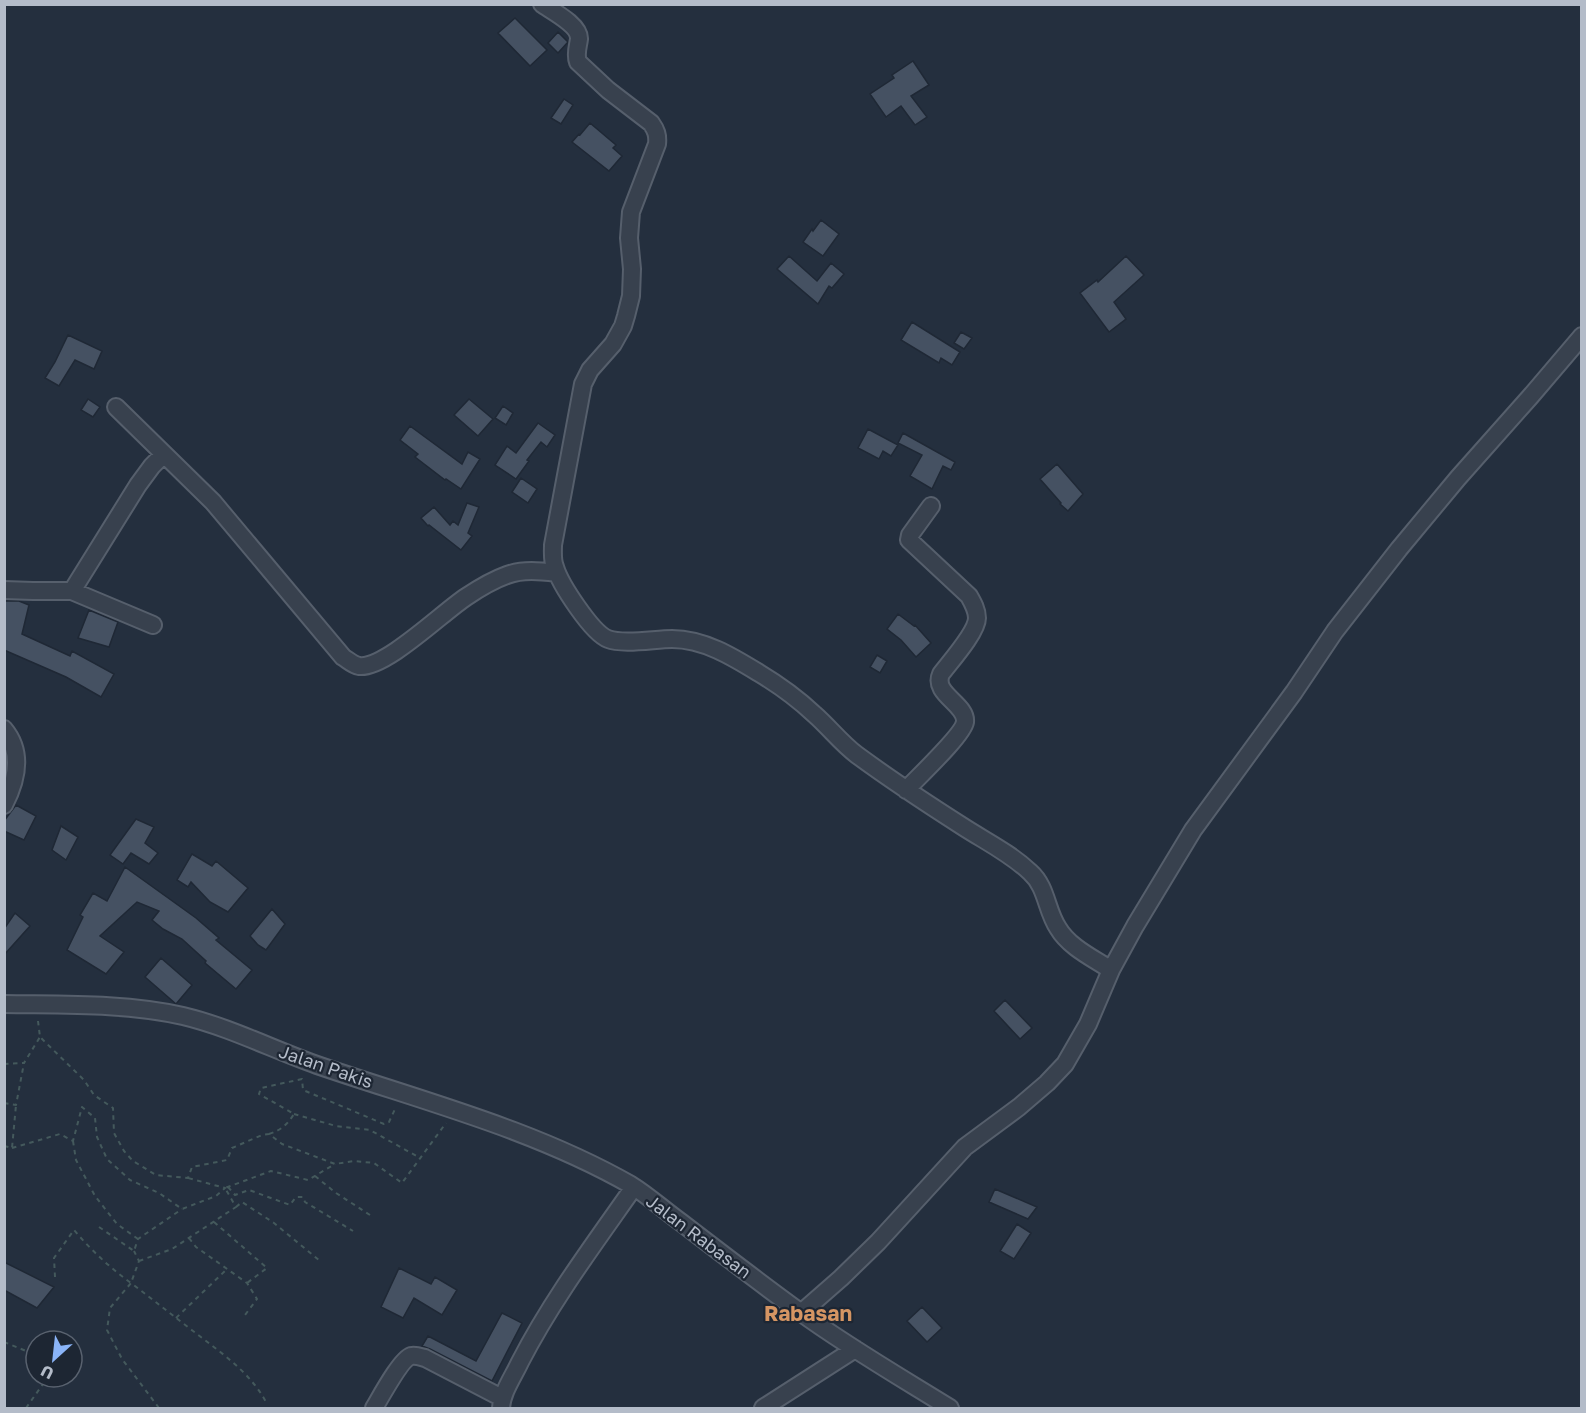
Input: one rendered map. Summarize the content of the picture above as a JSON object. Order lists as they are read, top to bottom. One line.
{"streets":{"street":["Jalan Pakis","Jalan Rabasan"]},"crossings":[["Jalan Pakis","Jalan Rabasan"]],"districts":["Rabasan"],"north":"bottom left"}
